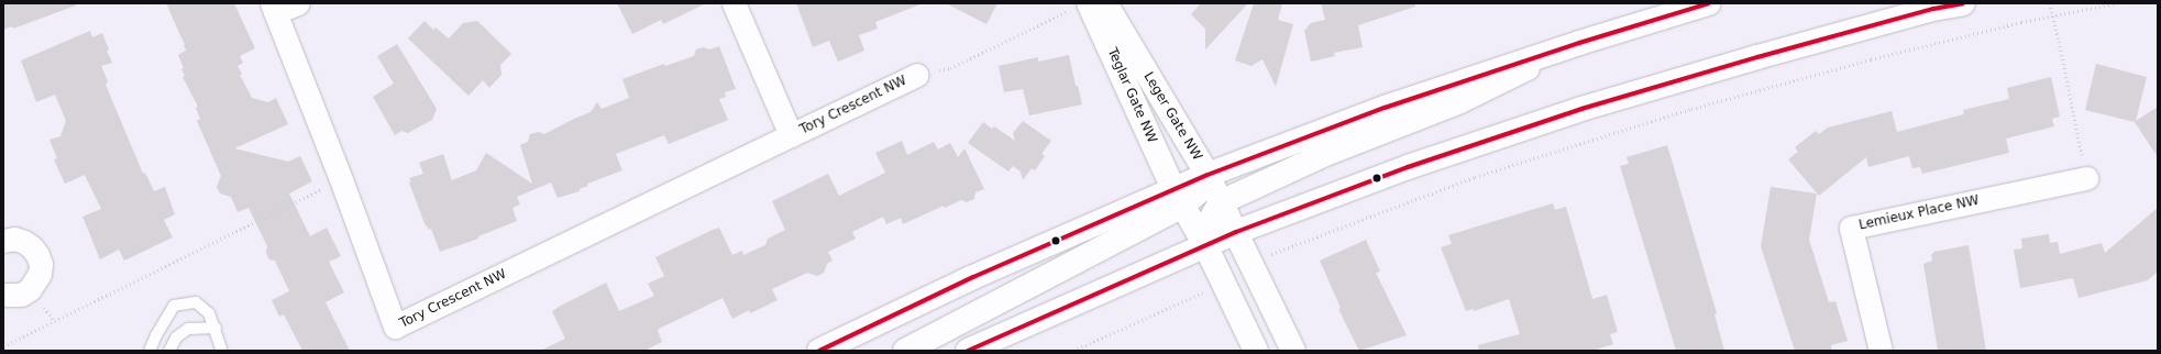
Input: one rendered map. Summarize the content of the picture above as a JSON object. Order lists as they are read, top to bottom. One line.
{"streets":{"main road":["Teglar Gate NW","Leger Gate NW"],"street":["Tory Crescent NW","Lemieux Place NW"]}}
